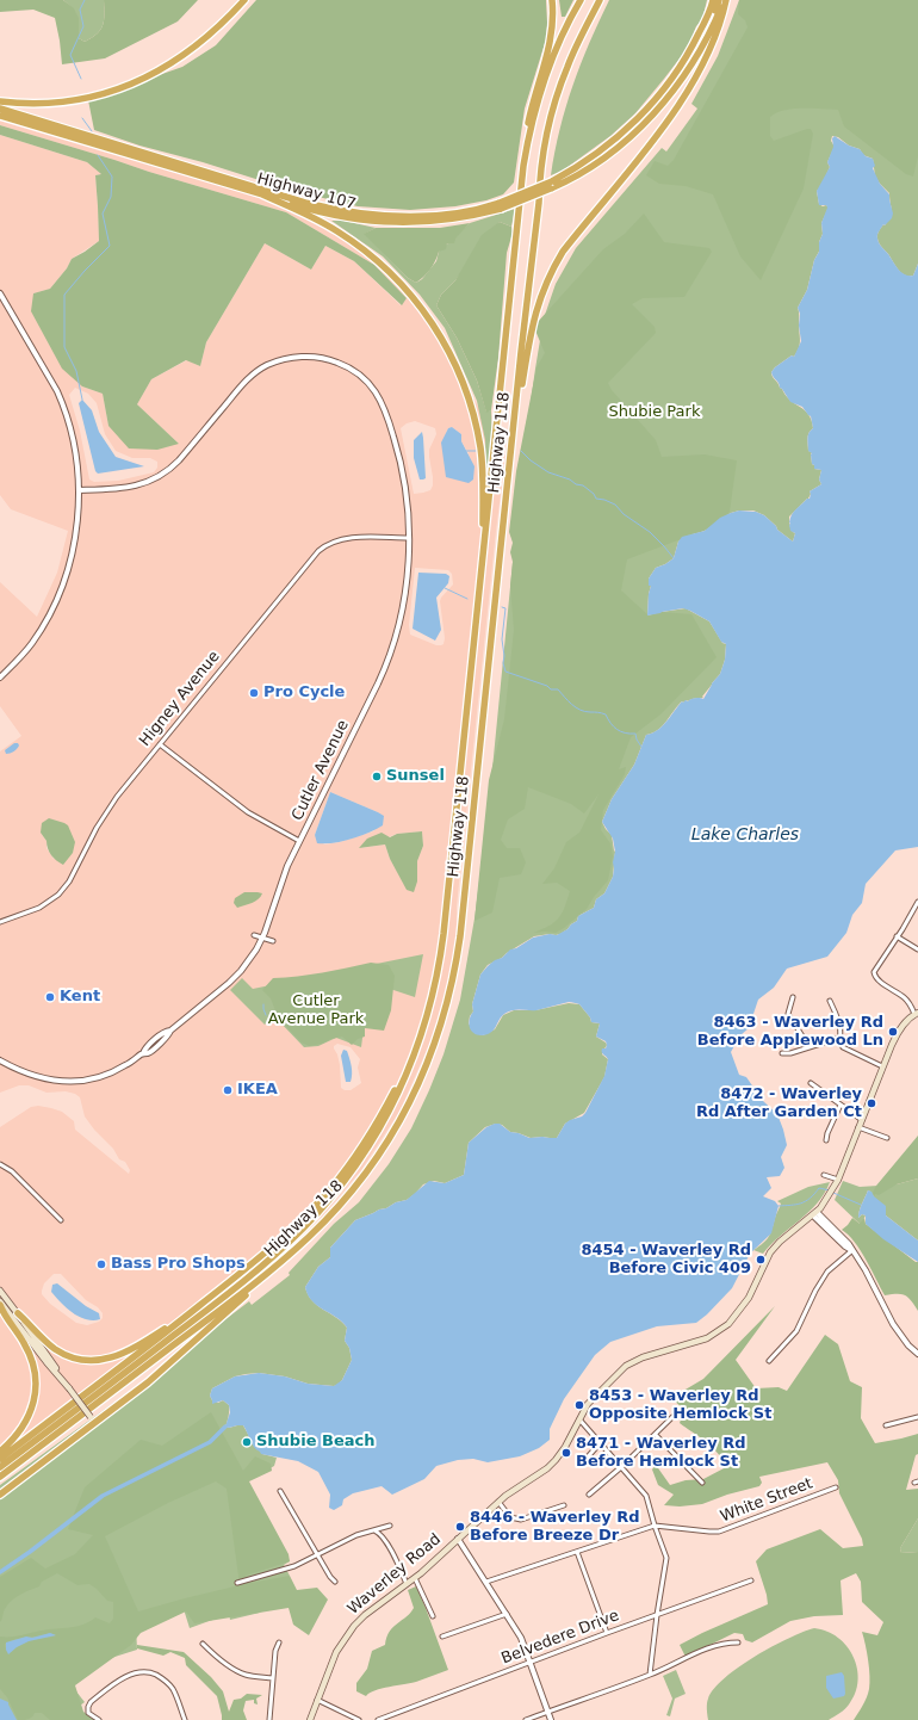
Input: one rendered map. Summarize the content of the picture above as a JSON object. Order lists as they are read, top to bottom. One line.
{"streets":{"highway":["Highway 107","Highway 118"],"main road":["Waverley Road"],"street":["Higney Avenue","Cutler Avenue","White Street","Belvedere Drive"]},"crossings":[["Higney Avenue","Cutler Avenue"]],"water":["Lake Charles"],"parks":["Shubie Park","Cutler Avenue Park"],"places":["Pro Cycle","Sunsel","Kent","8463 - Waverley Rd Before Applewood Ln","IKEA","8472 - Waverley Rd After Garden Ct","8454 - Waverley Rd Before Civic 409","Bass Pro Shops","8453 - Waverley Rd Opposite Hemlock St","Shubie Beach","8471 - Waverley Rd Before Hemlock St","8446 - Waverley Rd Before Breeze Dr"]}
